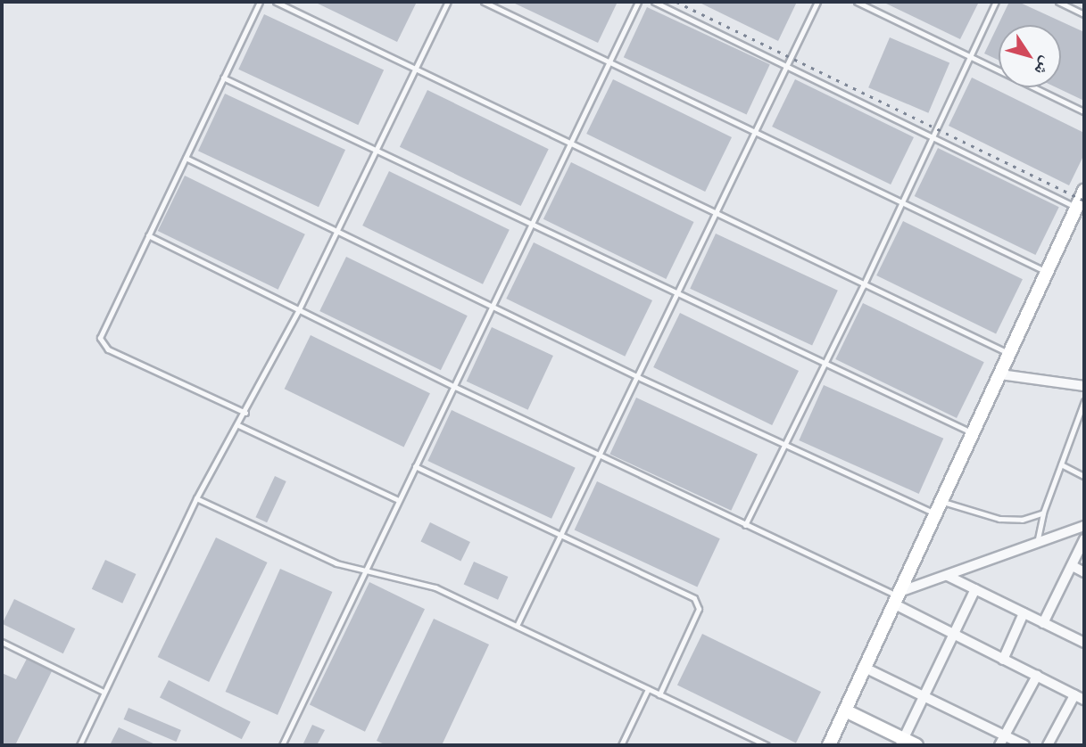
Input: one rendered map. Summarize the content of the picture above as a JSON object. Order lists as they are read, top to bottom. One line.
{"north":"bottom right"}
